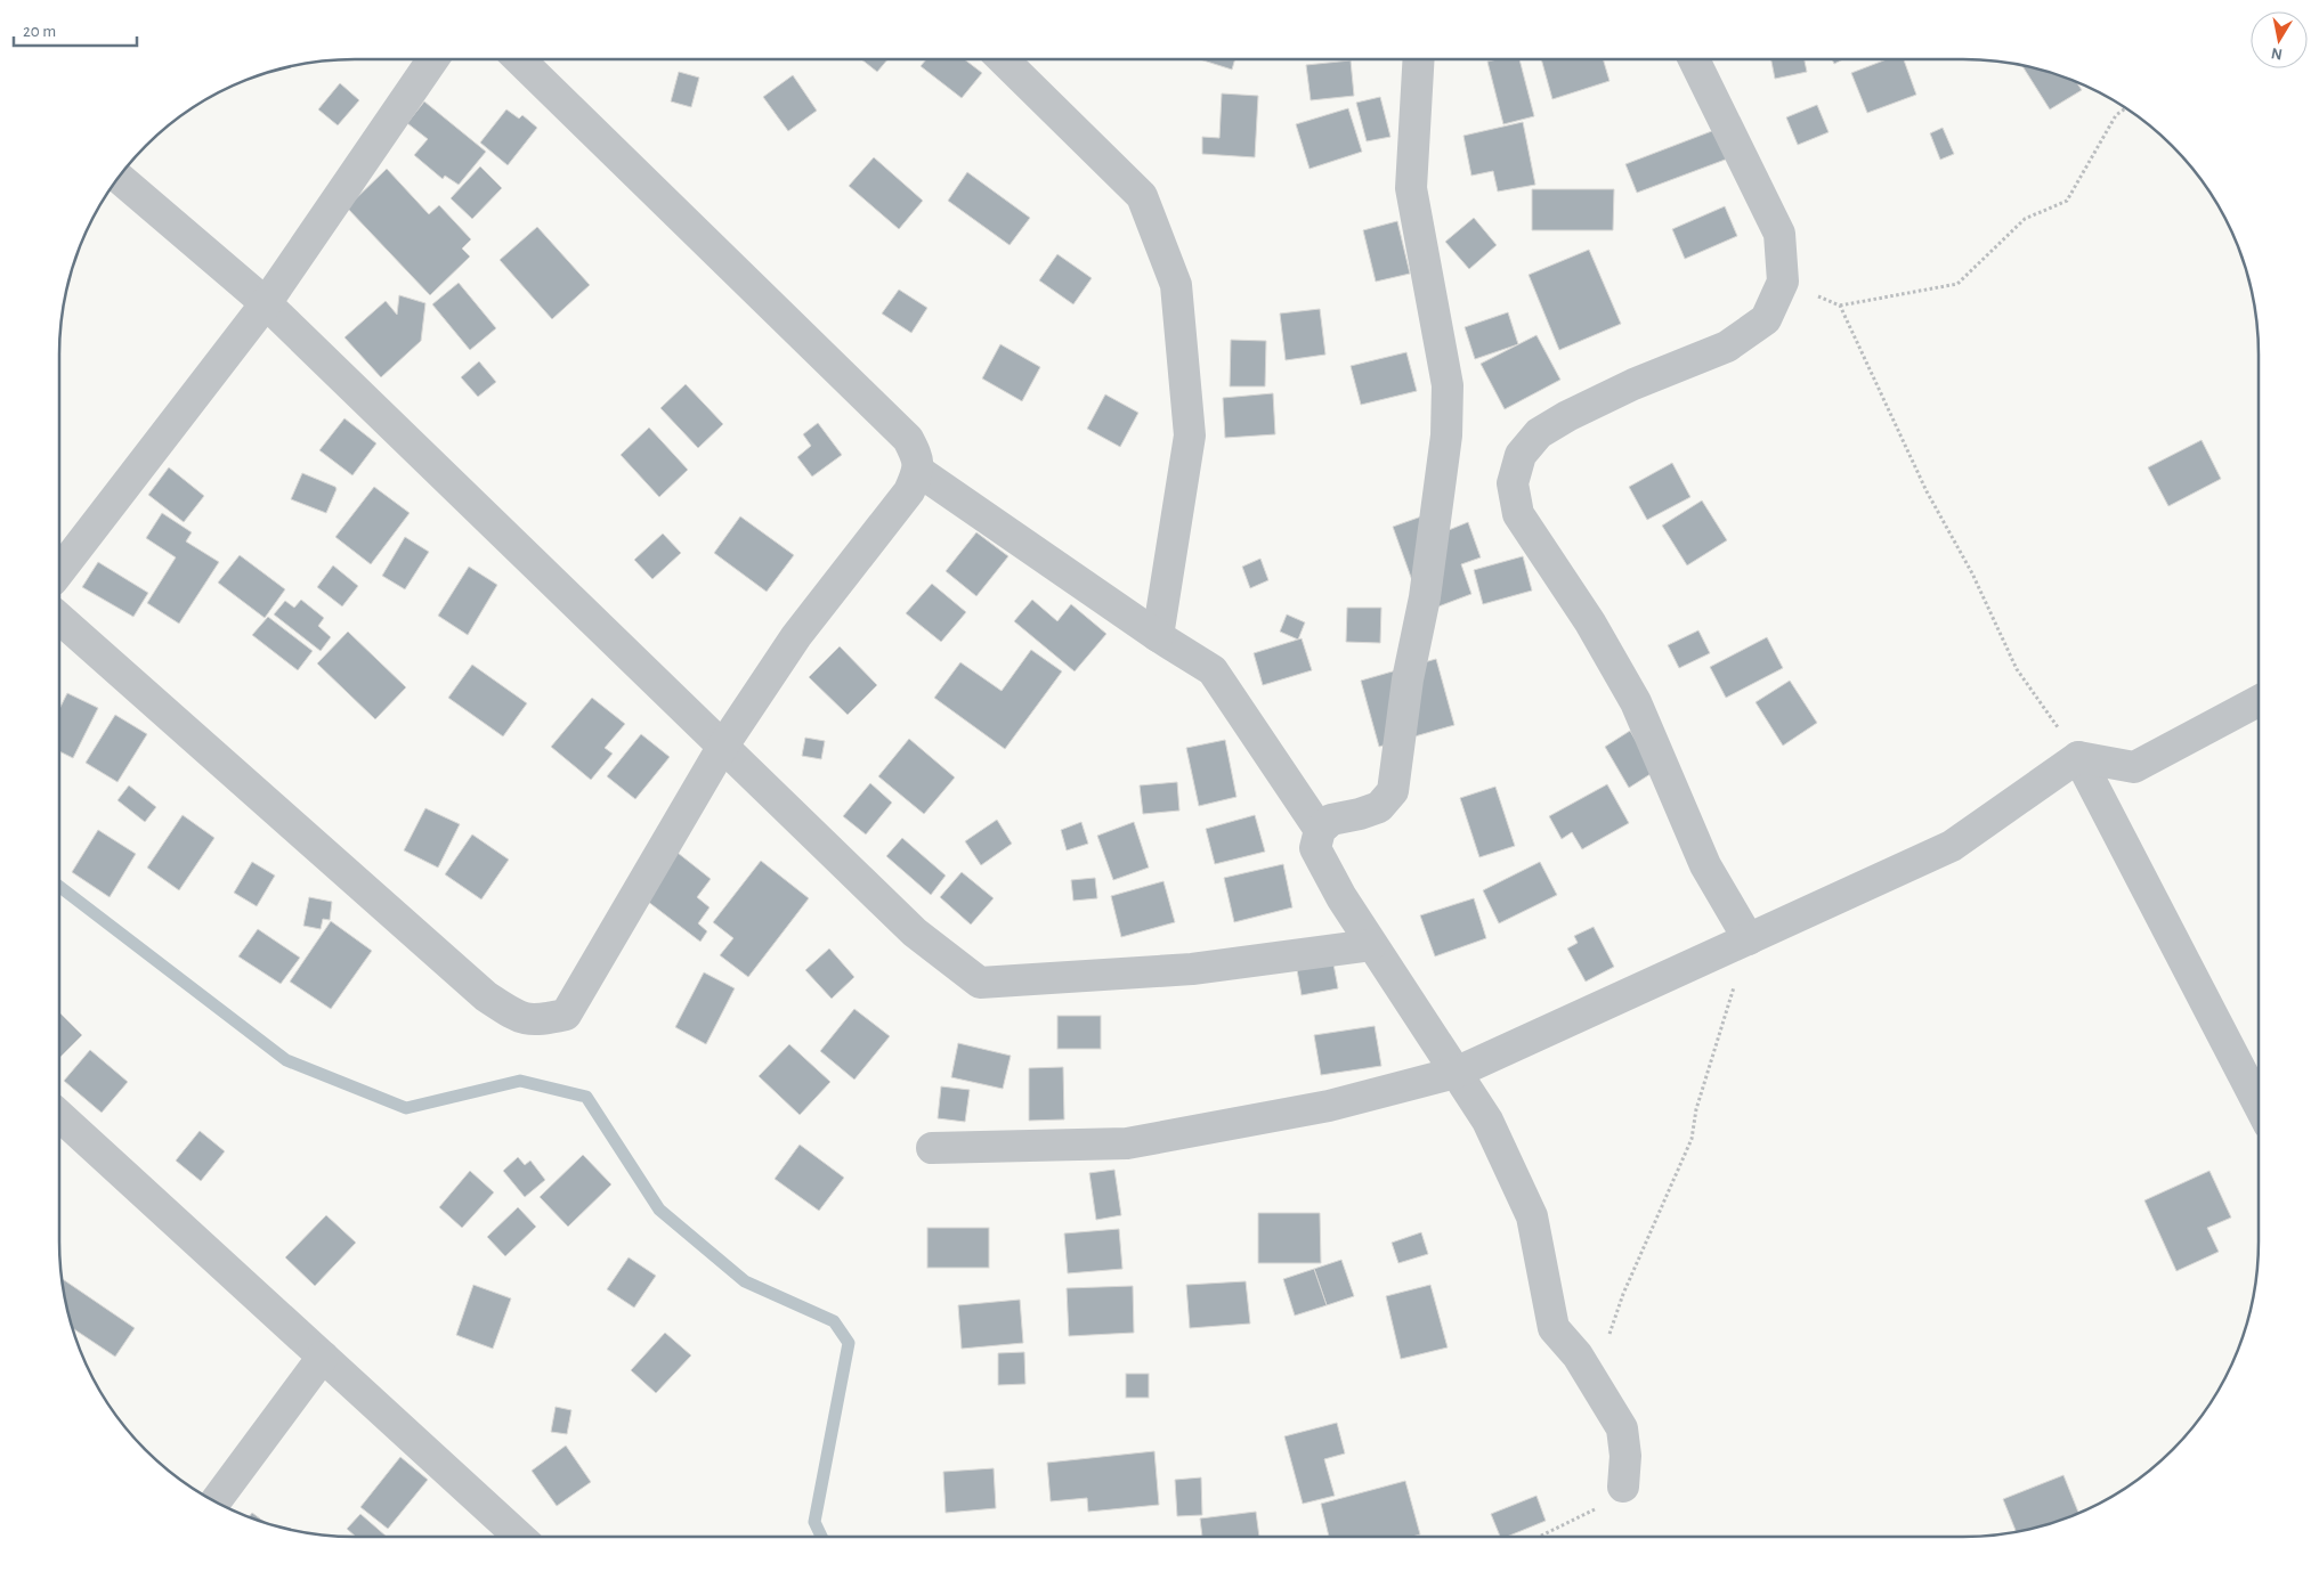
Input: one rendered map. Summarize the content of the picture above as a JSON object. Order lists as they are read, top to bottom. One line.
{"scale_bar":"20 m","north":"bottom"}
